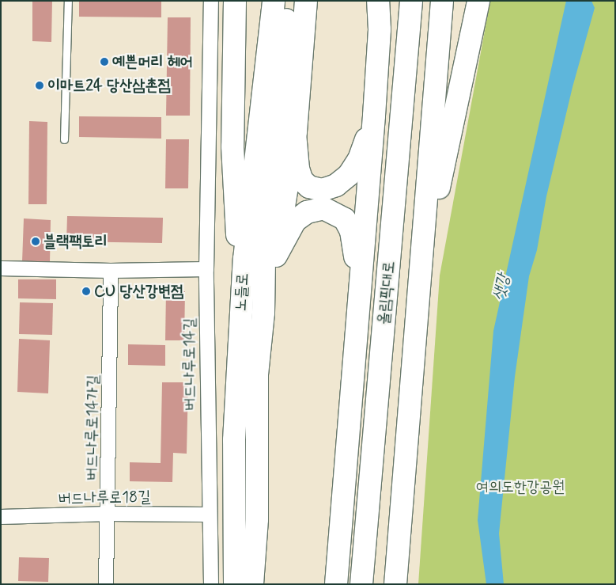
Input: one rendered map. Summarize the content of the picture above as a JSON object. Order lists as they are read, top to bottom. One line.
{"streets":{"main road":["노들로","올림픽대로"],"street":["버드나루로14길","버드나루로14가길","버드나루로18길"]},"crossings":[["버드나루로14길","버드나루로18길"],["버드나루로14가길","버드나루로18길"]],"water":["샛강"],"parks":["여의도한강공원"],"places":["예쁜머리 헤어","이마트24 당산삼촌점","블랙팩토리","CU 당산강변점"]}
